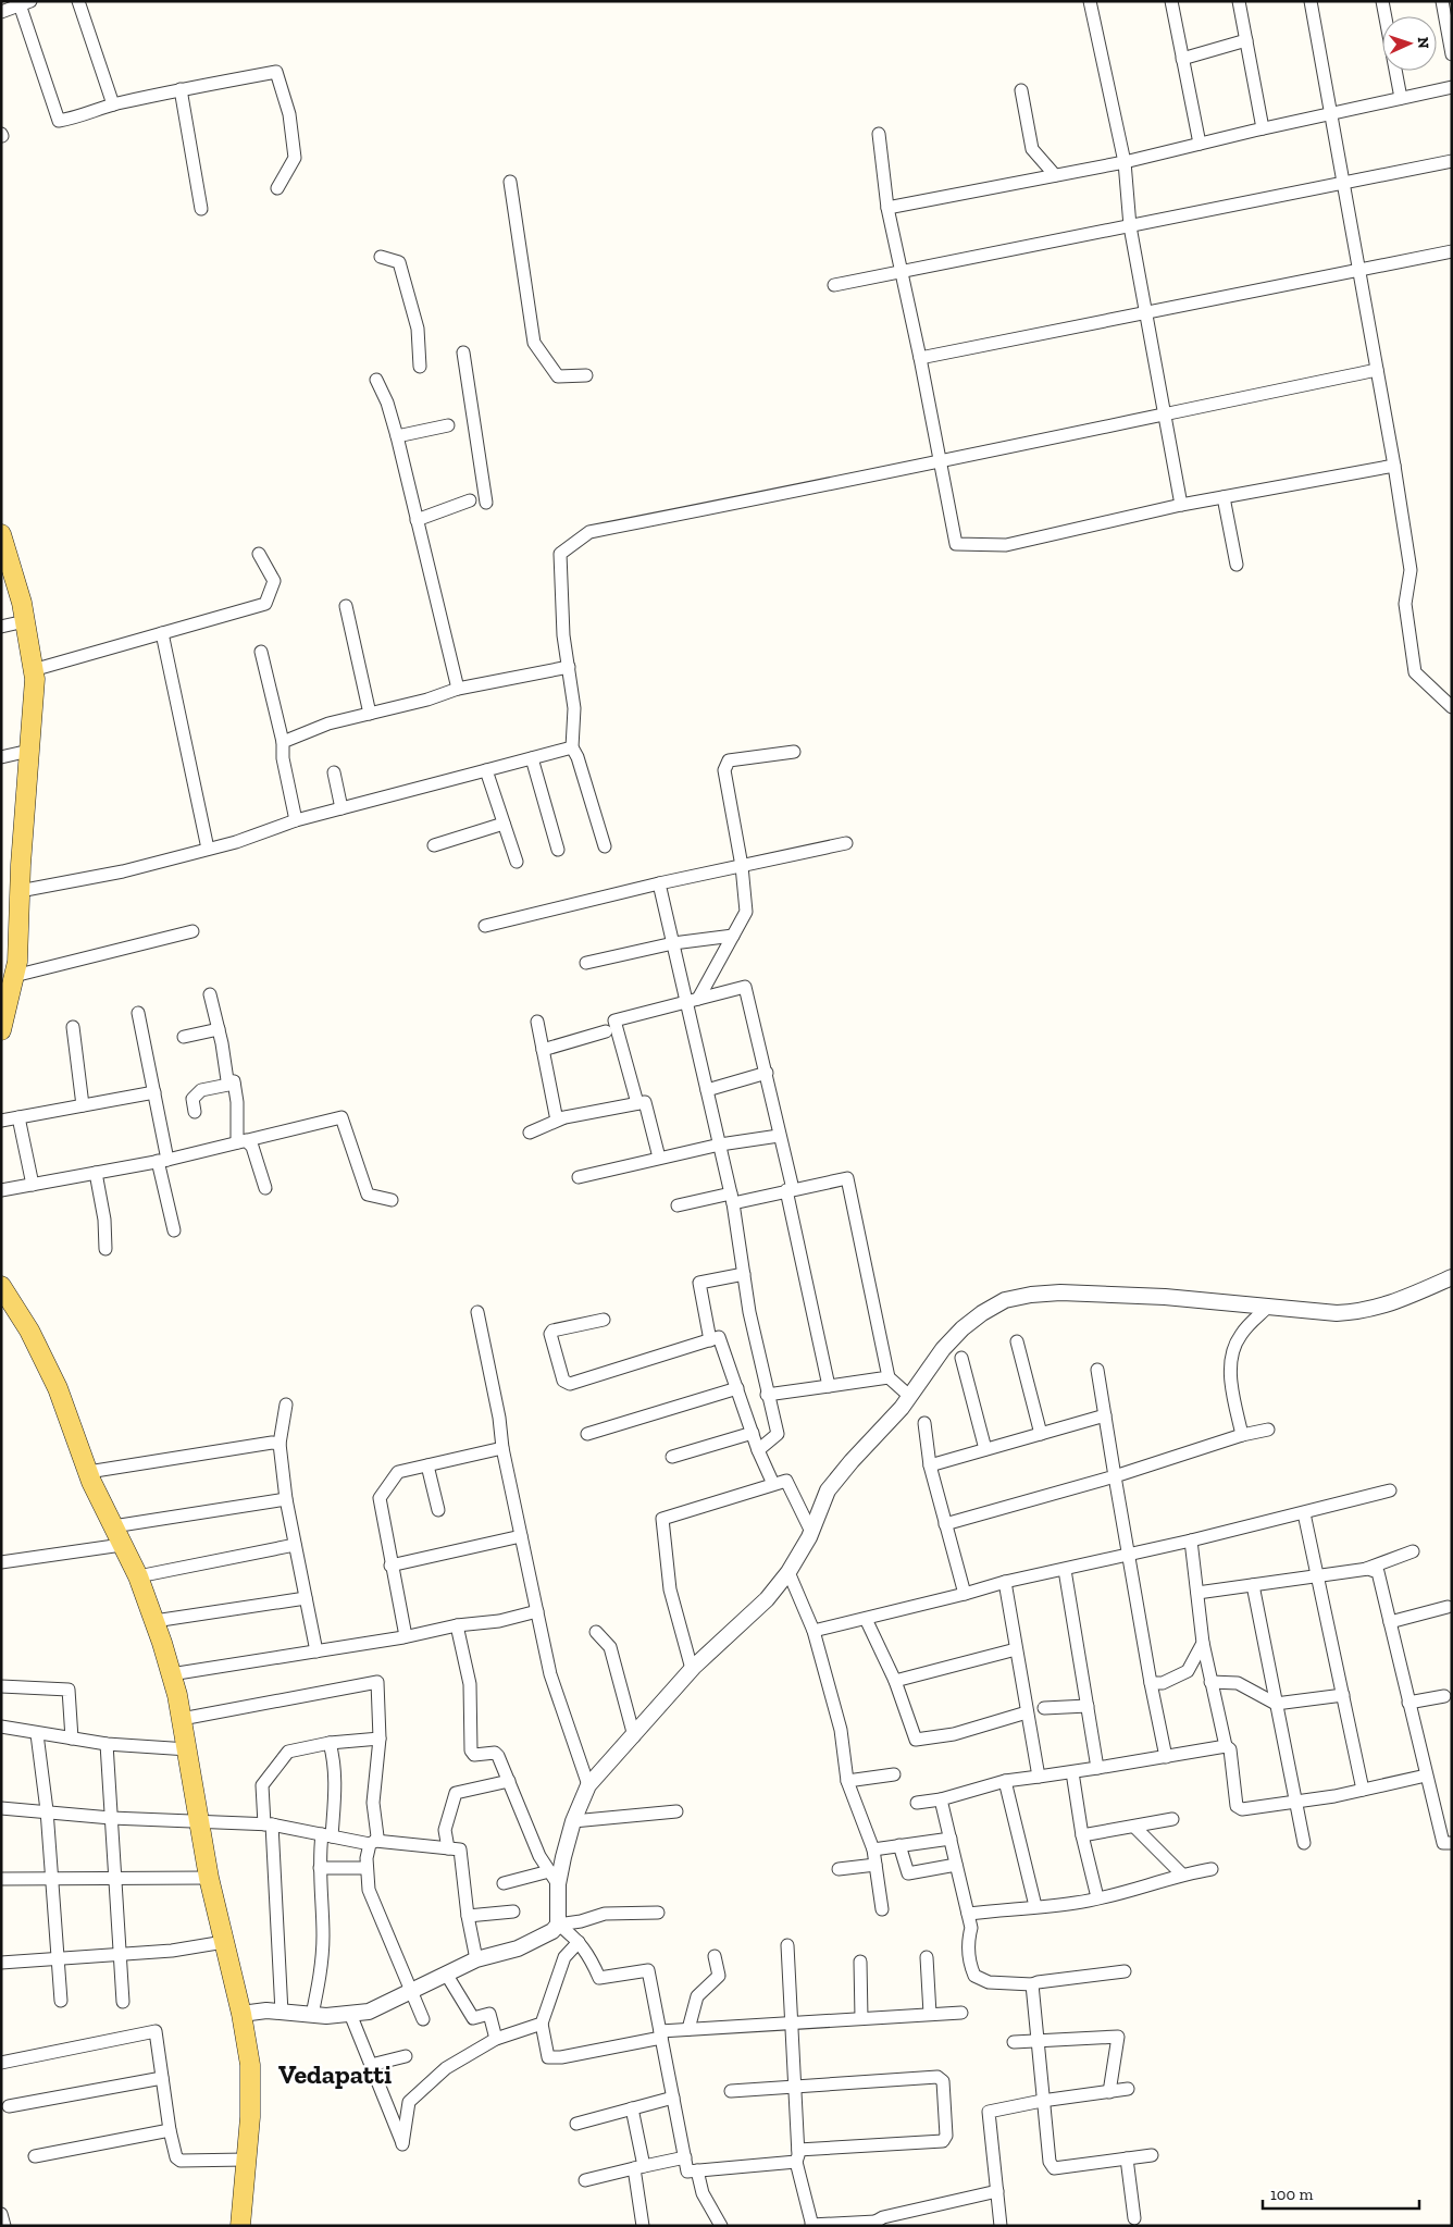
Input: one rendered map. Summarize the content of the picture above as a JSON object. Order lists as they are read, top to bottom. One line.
{"districts":["Vedapatti"],"scale_bar":"100 m","north":"right"}
